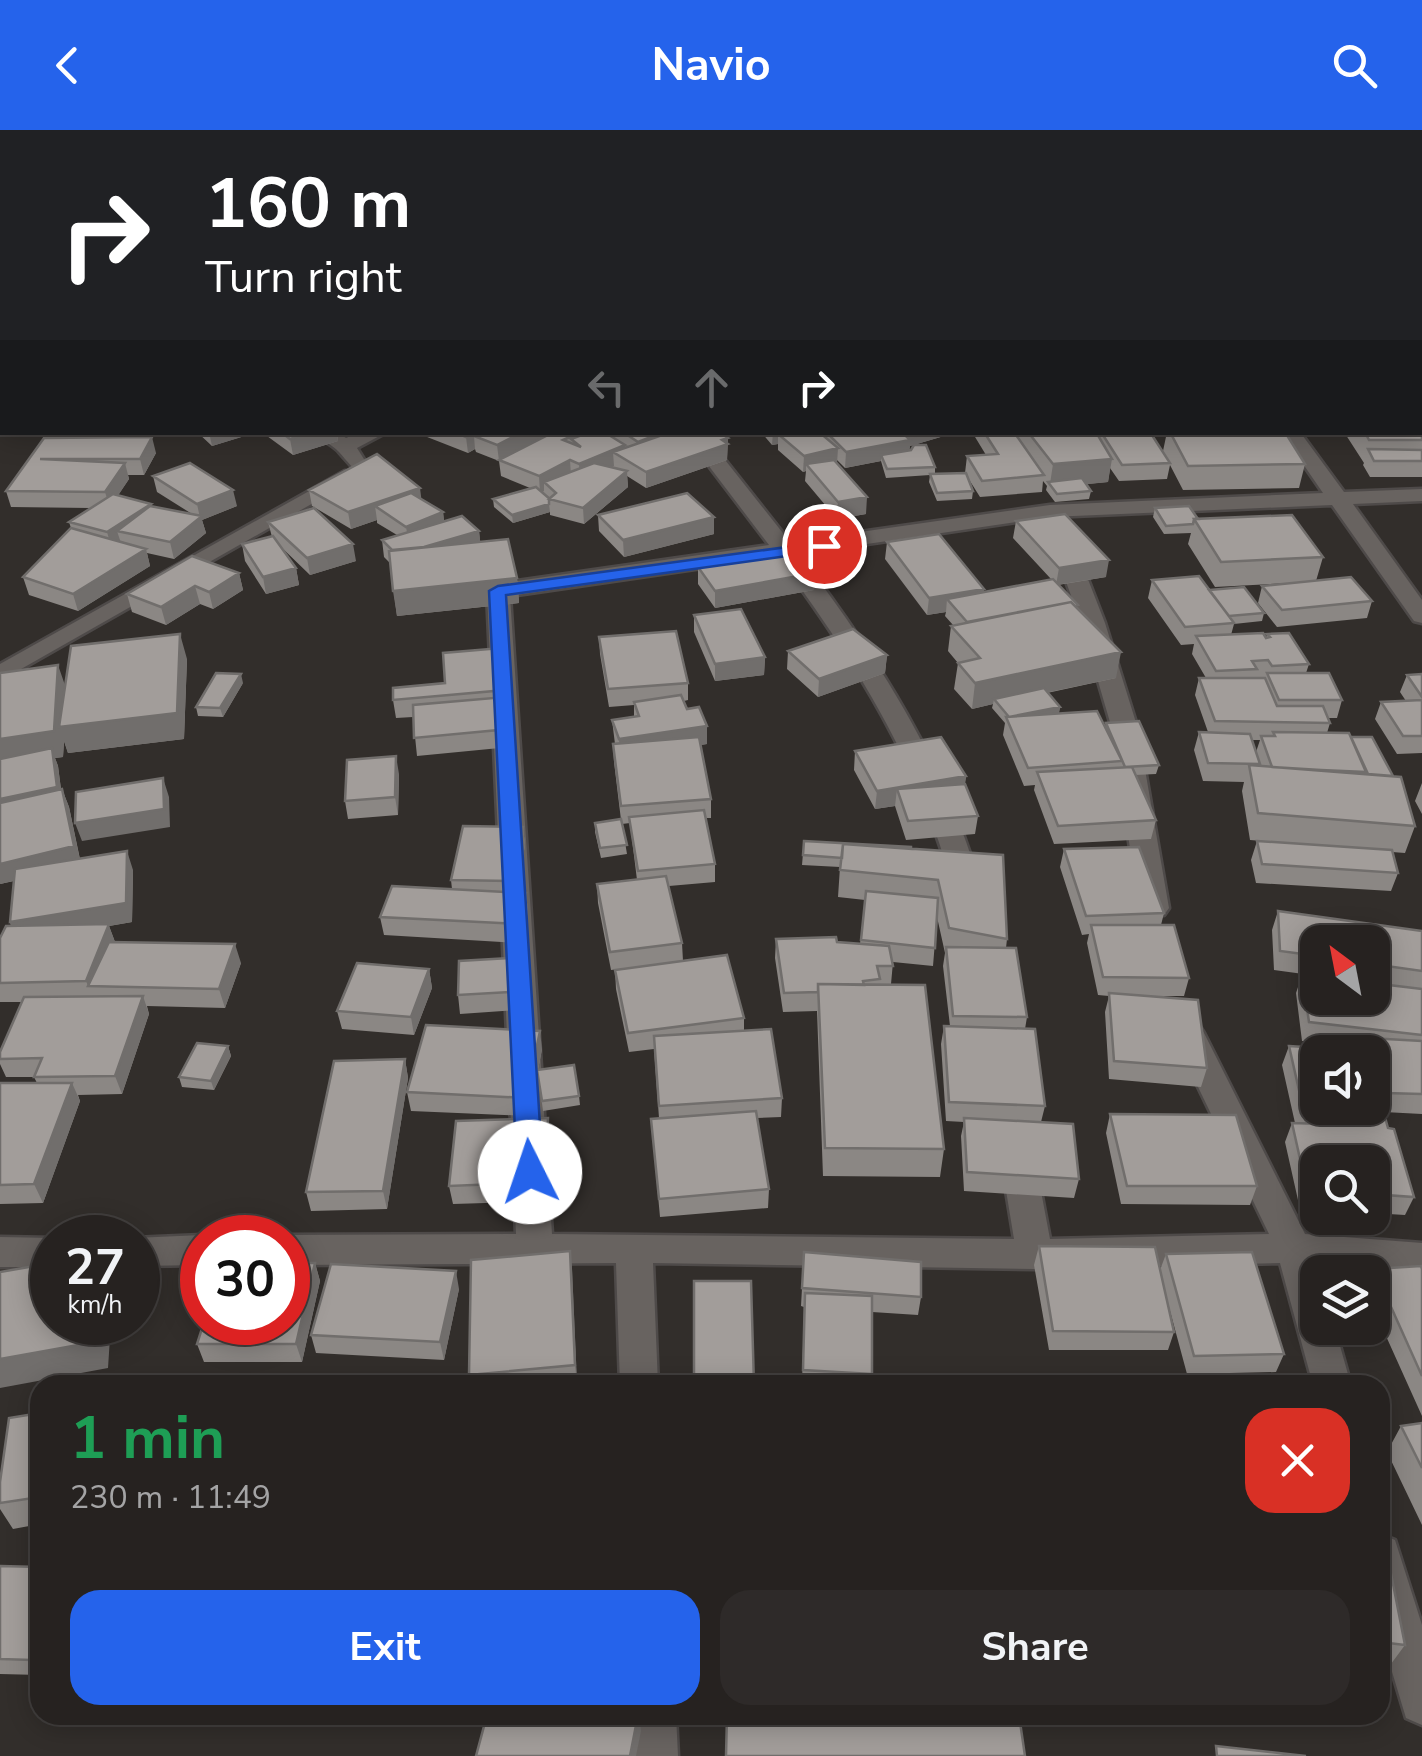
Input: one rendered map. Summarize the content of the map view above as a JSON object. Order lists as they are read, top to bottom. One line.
{"north":"top left","page":{"header":"Navio","turn":["160 m","Turn right"],"speed":"27 km/h","limit":"30","heading":["1 min","230 m · 11:49"],"buttons":["Exit","Share"]}}
